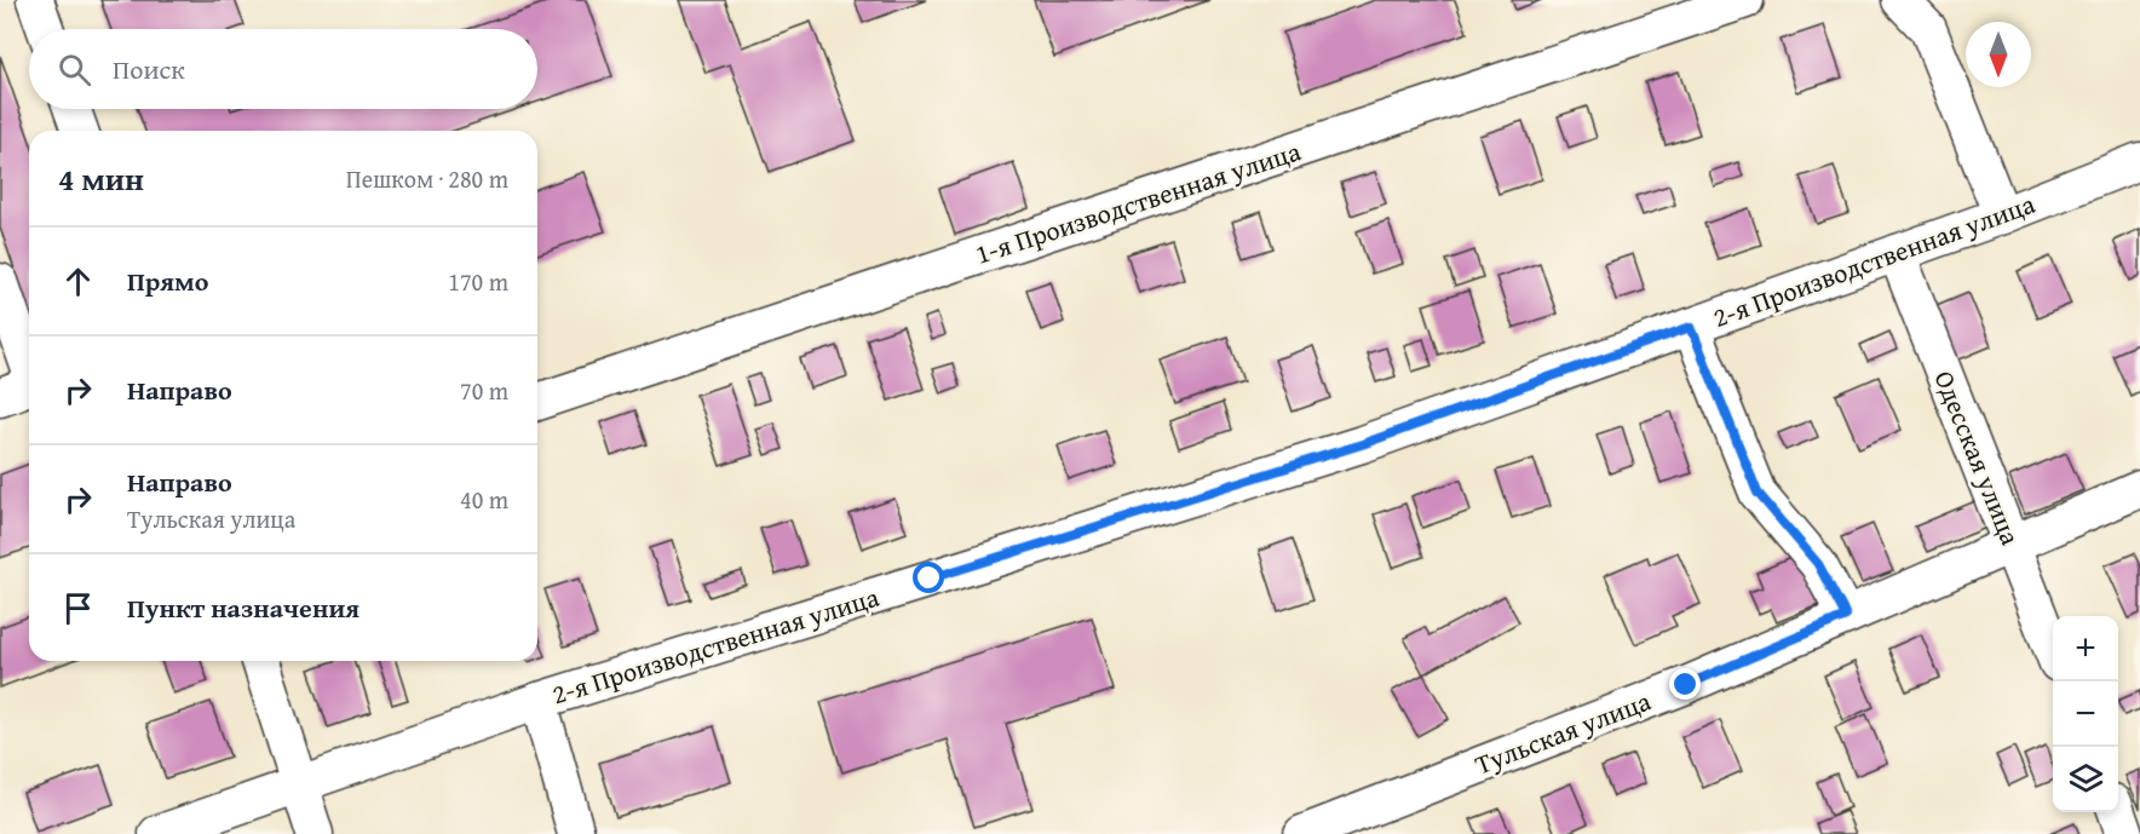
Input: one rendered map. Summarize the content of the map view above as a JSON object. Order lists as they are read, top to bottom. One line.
{"streets":{"street":["1-я Производственная улица","2-я Производственная улица","Одесская улица","Тульская улица"]},"crossings":[["2-я Производственная улица","Одесская улица"],["Одесская улица","Тульская улица"]],"north":"bottom","page":{"search":"Поиск","heading":["4 мин","Пешком · 280 m"],"list":[["Прямо","170 m"],["Направо","70 m"],["Направо","Тульская улица","40 m"],"Пункт назначения"],"map_buttons":["+","−"]}}
